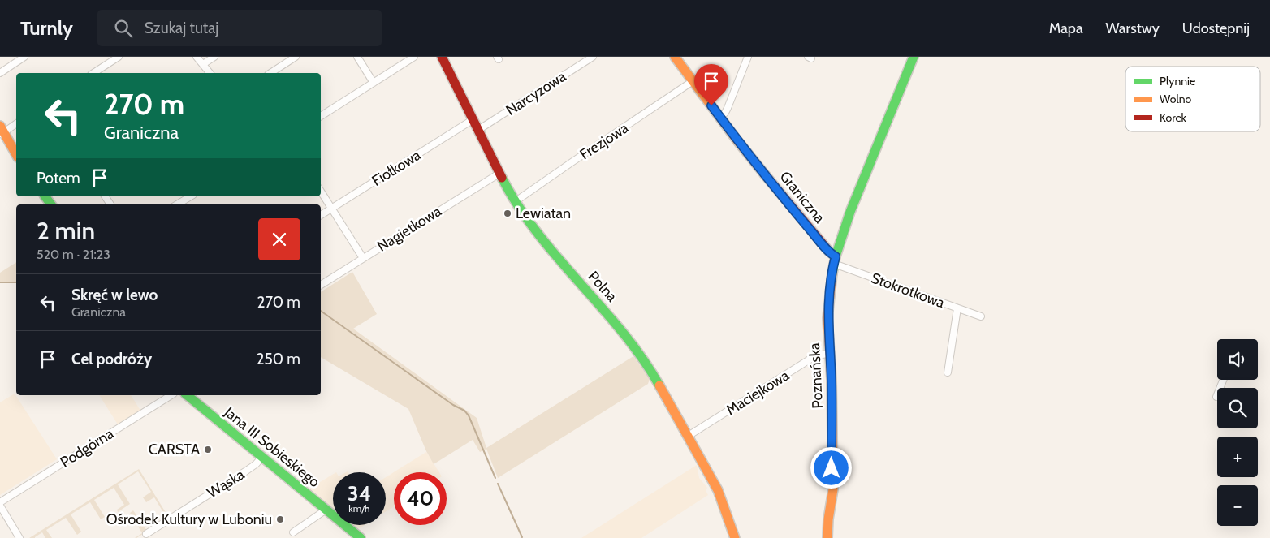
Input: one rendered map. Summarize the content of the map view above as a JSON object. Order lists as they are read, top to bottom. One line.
{"streets":{"street":["Narcyzowa","Frezjowa","Fiołkowa","Graniczna","Nagietkowa","Polna","Stokrotkowa","Poznańska","Maciejkowa","Jana III Sobieskiego","Podgórna","Wąska"]},"crossings":[["Narcyzowa","Polna"],["Frezjowa","Graniczna"],["Frezjowa","Polna"],["Fiołkowa","Polna"],["Graniczna","Stokrotkowa"],["Graniczna","Poznańska"],["Nagietkowa","Polna"],["Polna","Maciejkowa"],["Stokrotkowa","Poznańska"],["Poznańska","Maciejkowa"],["Jana III Sobieskiego","Wąska"]],"places":["Lewiatan","CARSTA","Ośrodek Kultury w Luboniu"],"legend":["Płynnie","Wolno","Korek"],"page":{"header":"Turnly","search":"Szukaj tutaj","nav":["Mapa","Warstwy","Udostępnij"],"turn":["270 m","Graniczna"],"then":"Potem","heading":["2 min","520 m · 21:23"],"list":[{"name":"Skręć w lewo","note":"Graniczna","value":"270 m"},{"name":"Cel podróży","value":"250 m"}],"map_buttons":["+","−"],"speed":"34 km/h","limit":"40"}}
